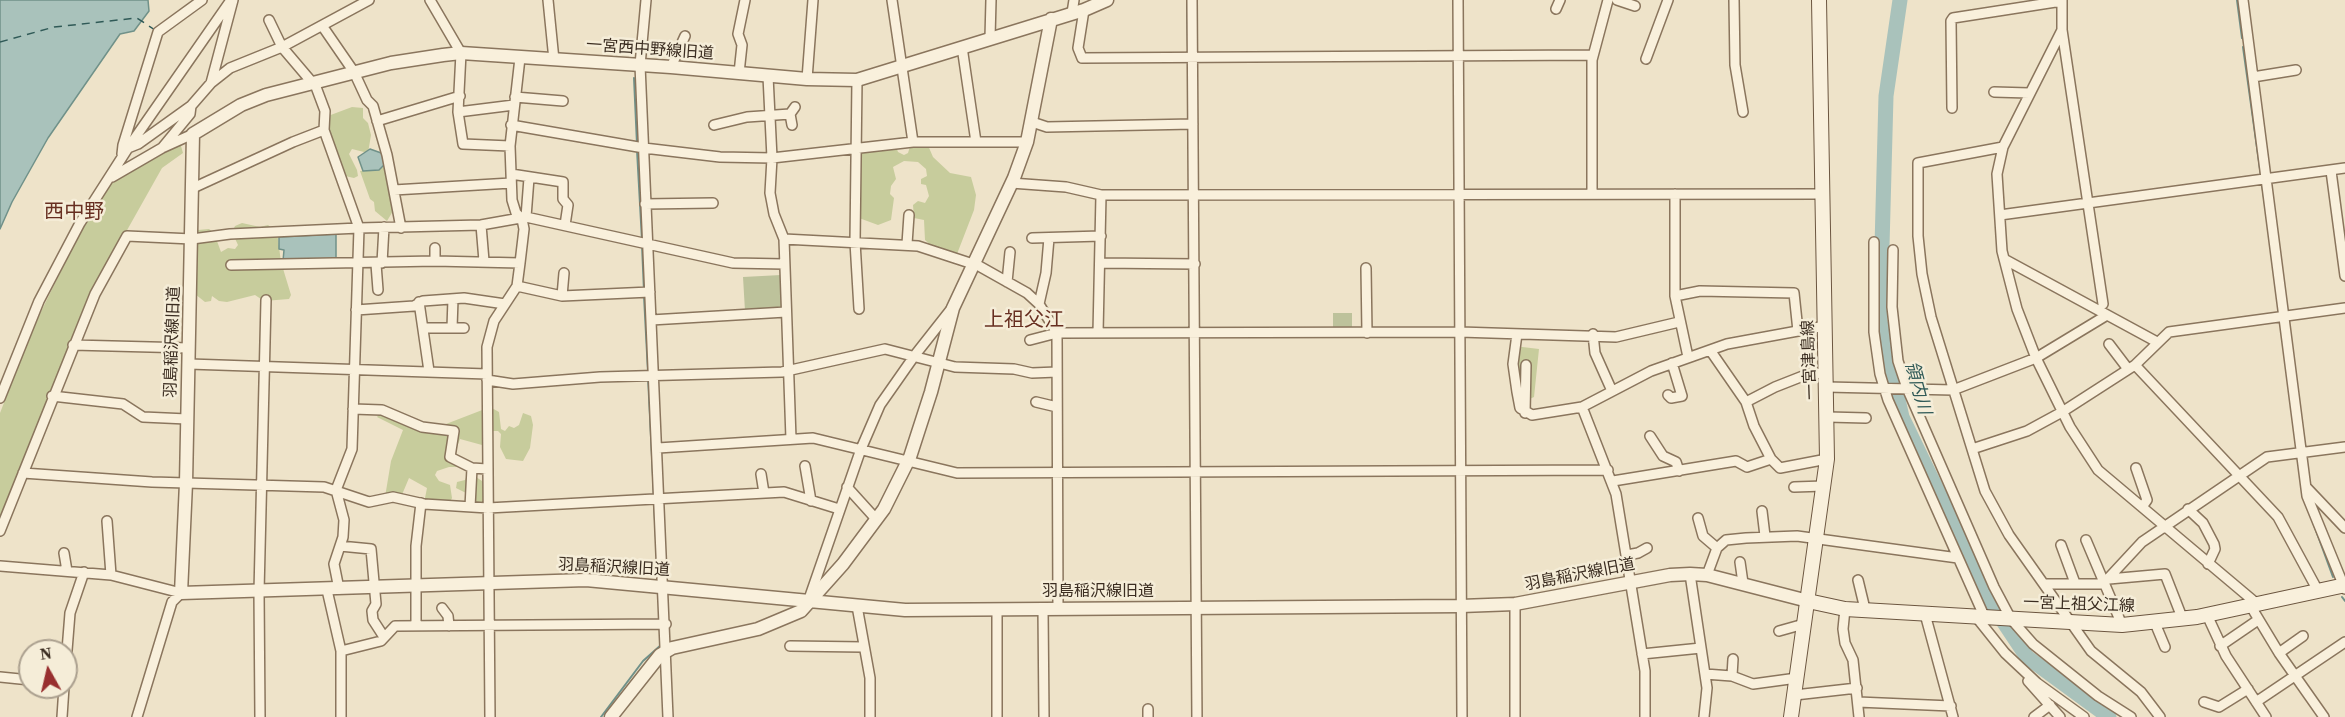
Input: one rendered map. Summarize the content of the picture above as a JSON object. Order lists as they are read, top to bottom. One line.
{"streets":{"main road":["一宮津島線","一宮上祖父江線"],"street":["一宮西中野線旧道","羽島稲沢線旧道"]},"crossings":[["一宮西中野線旧道","羽島稲沢線旧道"],["羽島稲沢線旧道","一宮津島線"],["羽島稲沢線旧道","一宮上祖父江線"],["一宮津島線","一宮上祖父江線"]],"districts":["西中野","上祖父江"],"water":["領内川"],"north":"top"}
